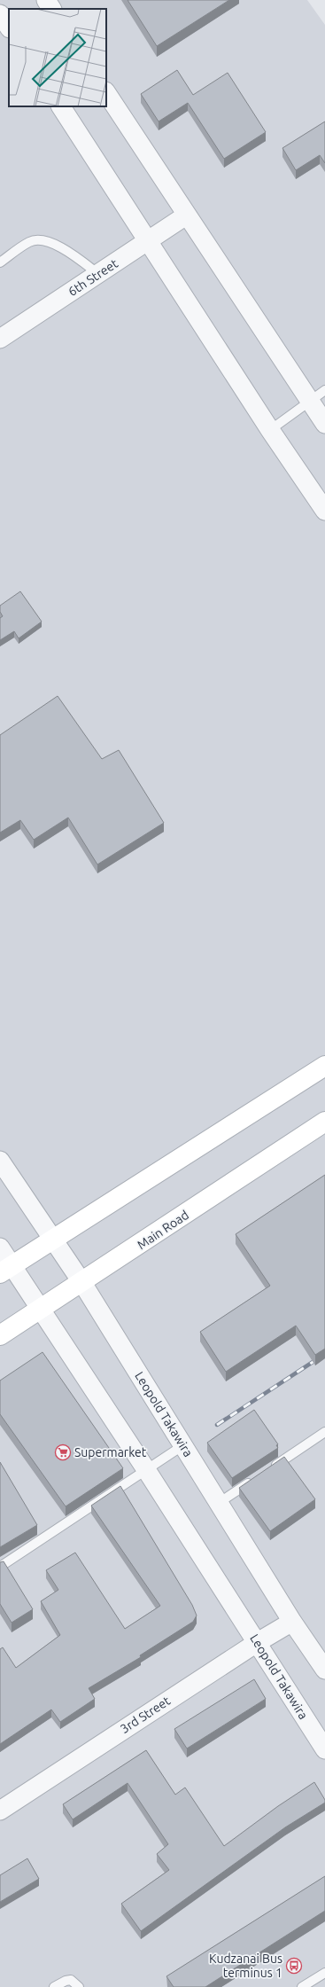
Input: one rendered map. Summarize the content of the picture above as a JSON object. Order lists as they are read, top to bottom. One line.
{"streets":{"main road":["Main Road"],"street":["6th Street","Leopold Takawira","3rd Street"]},"crossings":[["Main Road","Leopold Takawira"],["Leopold Takawira","3rd Street"]],"places":{"supermarket":["Supermarket"],"bus stop":["Kudzanai Bus terminus 1"]}}
